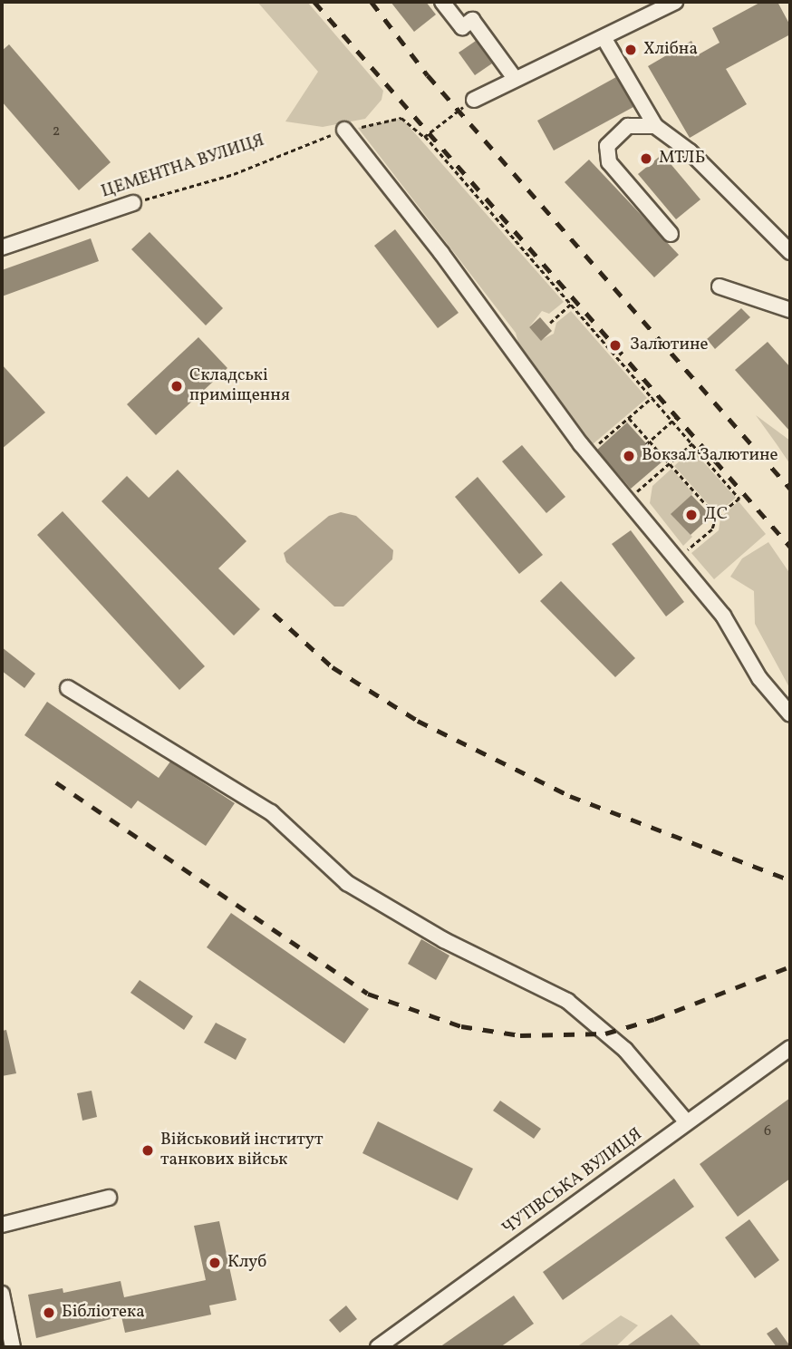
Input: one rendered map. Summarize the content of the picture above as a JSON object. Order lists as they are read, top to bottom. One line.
{"streets":{"street":["ЦЕМЕНТНА ВУЛИЦЯ","ЧУТІВСЬКА ВУЛИЦЯ"]},"places":["Хлібна","МТЛБ","Залютине","Складські приміщення","Вокзал Залютине","ДС","Військовий інститут танкових військ","Клуб","Бібліотека"],"house_numbers":["2","6"]}
